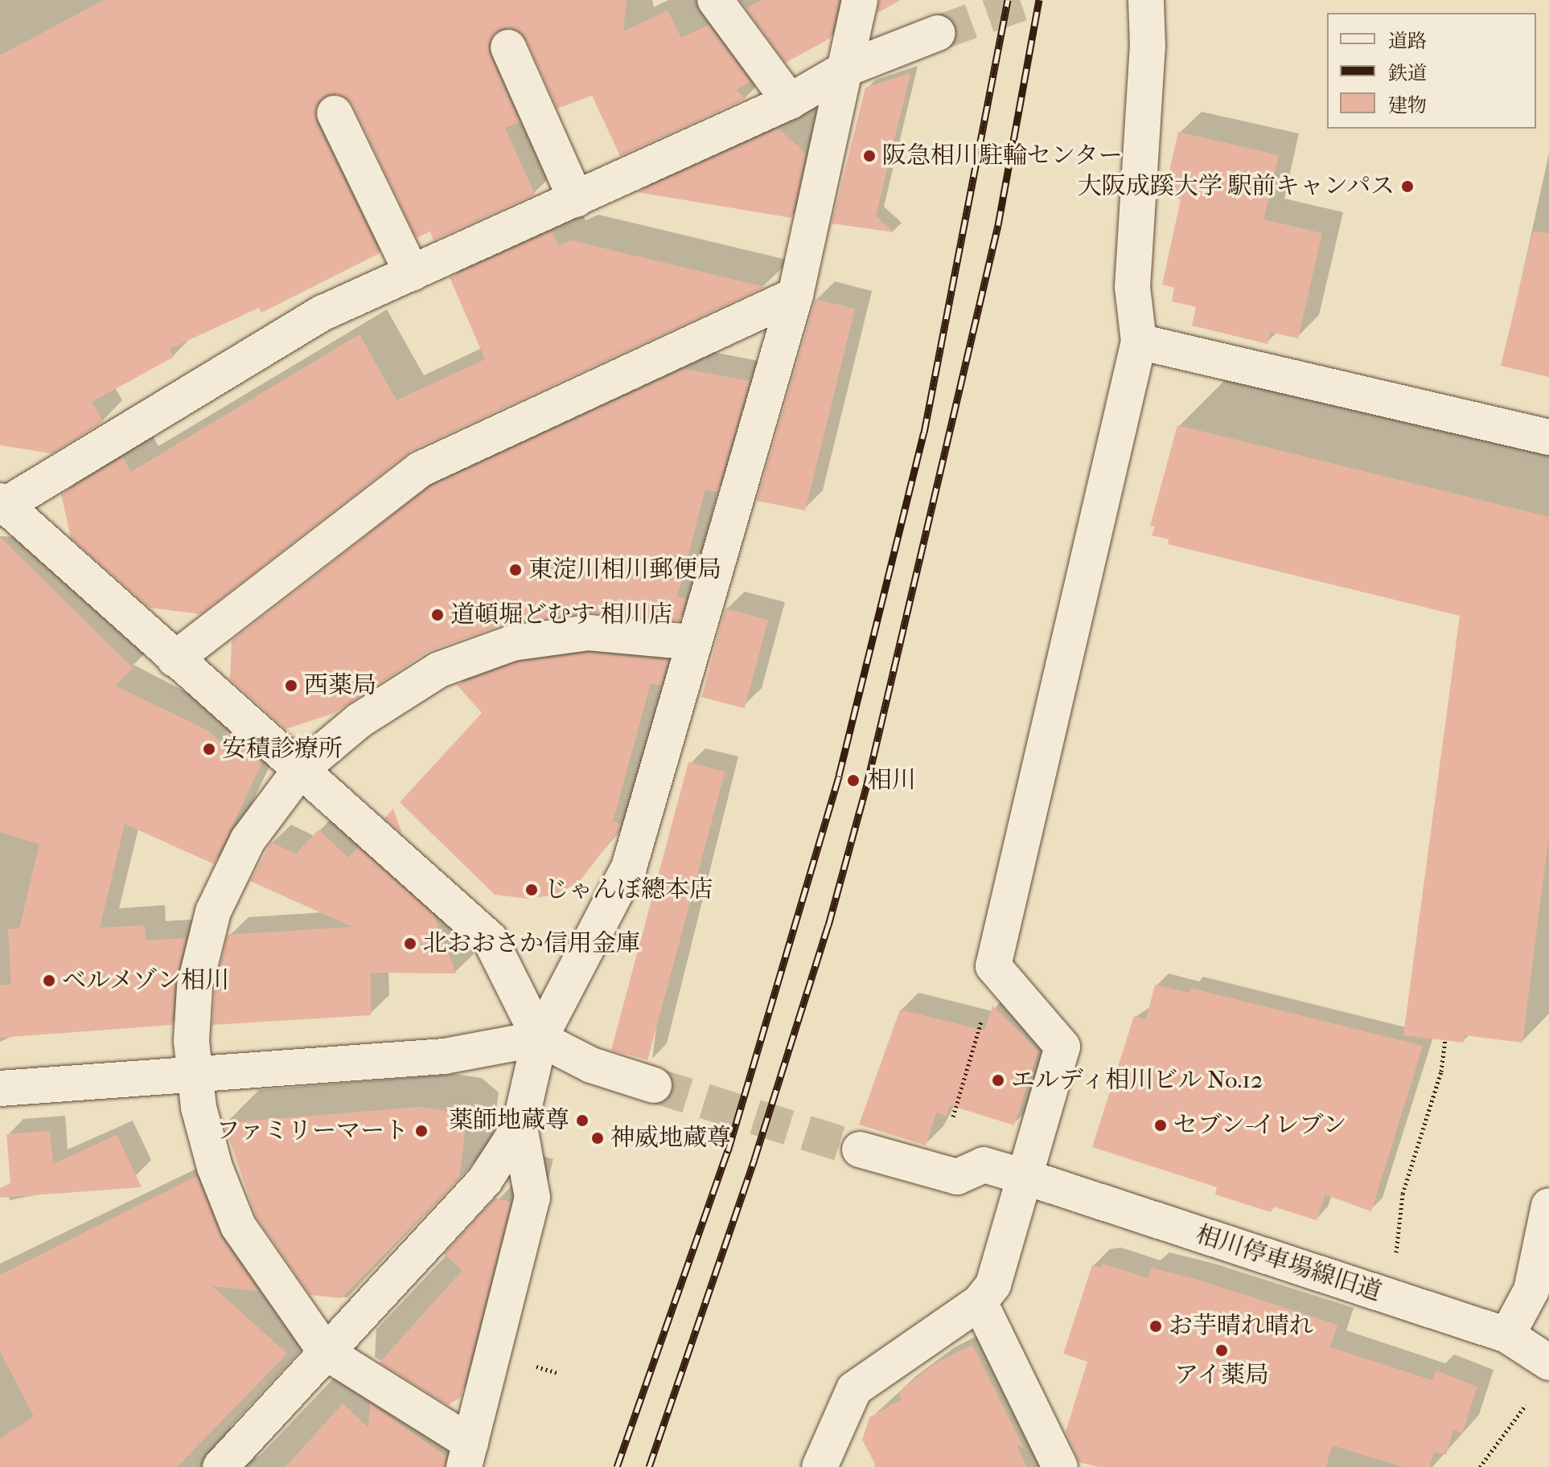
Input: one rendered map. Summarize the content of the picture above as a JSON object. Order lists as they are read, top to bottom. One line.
{"streets":{"street":["相川停車場線旧道"]},"places":["阪急相川駐輪センター","大阪成蹊大学 駅前キャンパス","東淀川相川郵便局","道頓堀どむす 相川店","西薬局","安積診療所","相川","じゃんぼ總本店","北おおさか信用金庫","ベルメゾン相川","エルディ相川ビル No.12","薬師地蔵尊","セブン-イレブン","ファミリーマート","神威地蔵尊","お芋晴れ晴れ","アイ薬局"],"legend":["道路","鉄道","建物"]}
